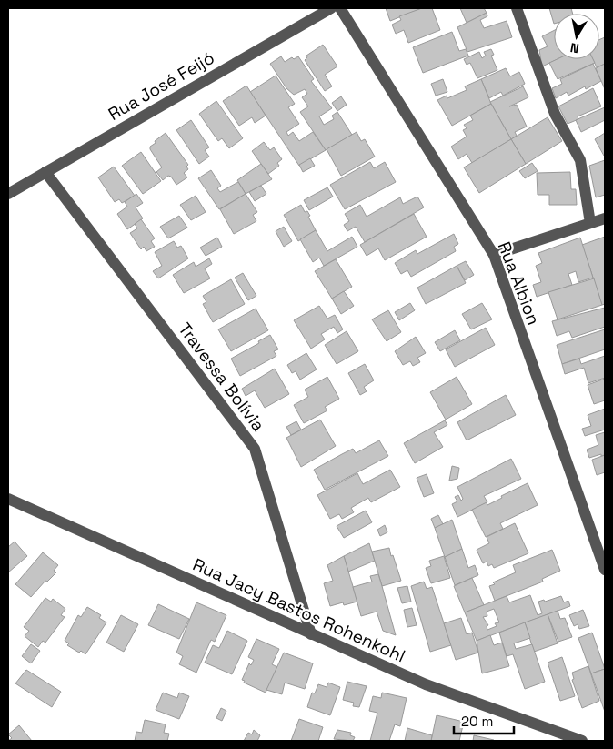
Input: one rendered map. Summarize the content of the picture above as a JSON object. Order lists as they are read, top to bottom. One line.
{"streets":{"street":["Rua José Feijó","Rua Albion","Travessa Bolívia","Rua Jacy Bastos Rohenkohl"]},"crossings":[["Rua José Feijó","Travessa Bolívia"],["Travessa Bolívia","Rua Jacy Bastos Rohenkohl"]],"scale_bar":"20 m","north":"bottom"}
